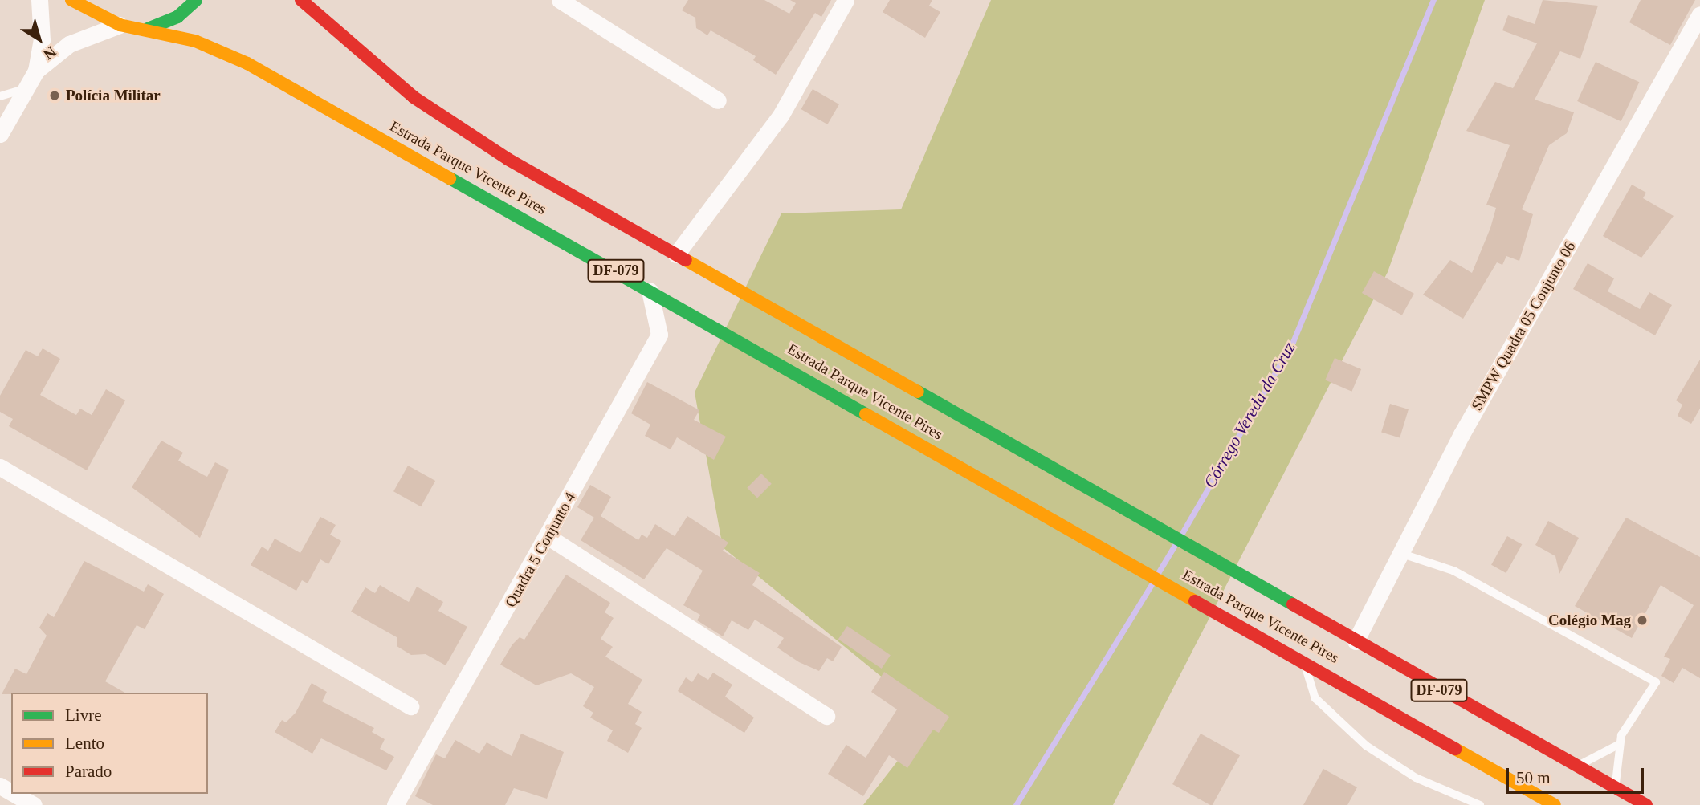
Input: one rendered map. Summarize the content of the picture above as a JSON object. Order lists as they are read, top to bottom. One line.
{"streets":{"main road":["Estrada Parque Vicente Pires","DF-079"],"street":["SMPW Quadra 05 Conjunto 06","Quadra 5 Conjunto 4"]},"crossings":[["Estrada Parque Vicente Pires","DF-079"],["Estrada Parque Vicente Pires","SMPW Quadra 05 Conjunto 06"],["Estrada Parque Vicente Pires","Quadra 5 Conjunto 4"]],"water":["Córrego Vereda da Cruz"],"places":["Polícia Militar","Colégio Mag"],"legend":["Livre","Lento","Parado"],"scale_bar":"50 m","north":"bottom right"}
